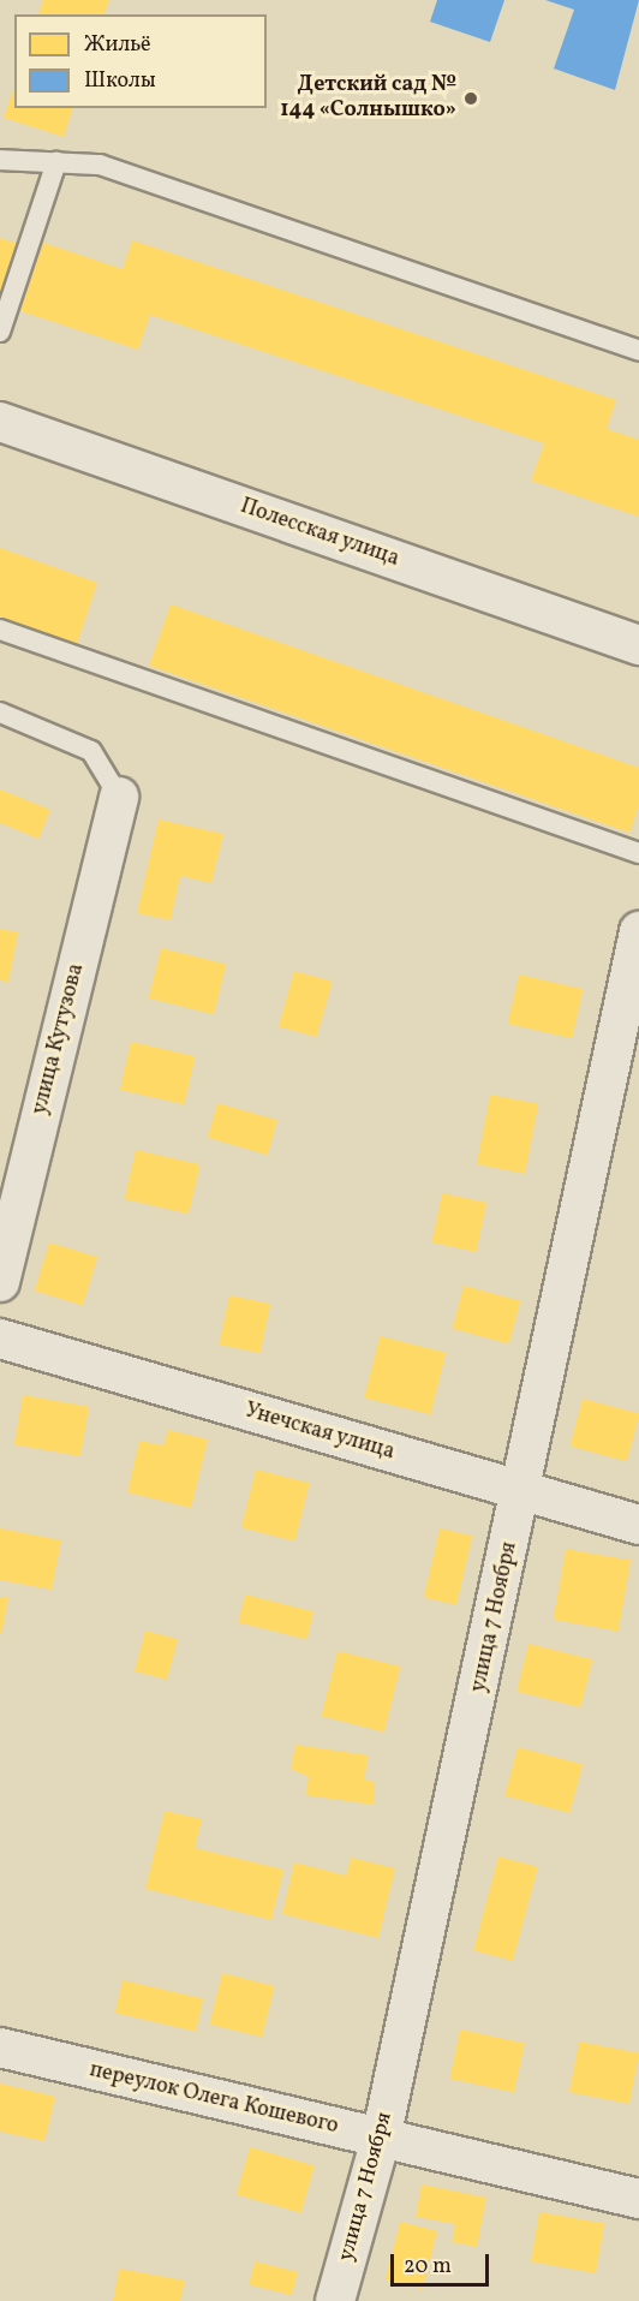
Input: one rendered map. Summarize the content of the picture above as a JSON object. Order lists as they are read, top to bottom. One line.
{"streets":{"street":["Полесская улица","улица Кутузова","Унечская улица","улица 7 Ноября","переулок Олега Кошевого"]},"crossings":[["Унечская улица","улица 7 Ноября"],["улица 7 Ноября","переулок Олега Кошевого"]],"places":["Детский сад № 144 «Солнышко»"],"legend":["Жильё","Школы"],"scale_bar":"20 m"}
